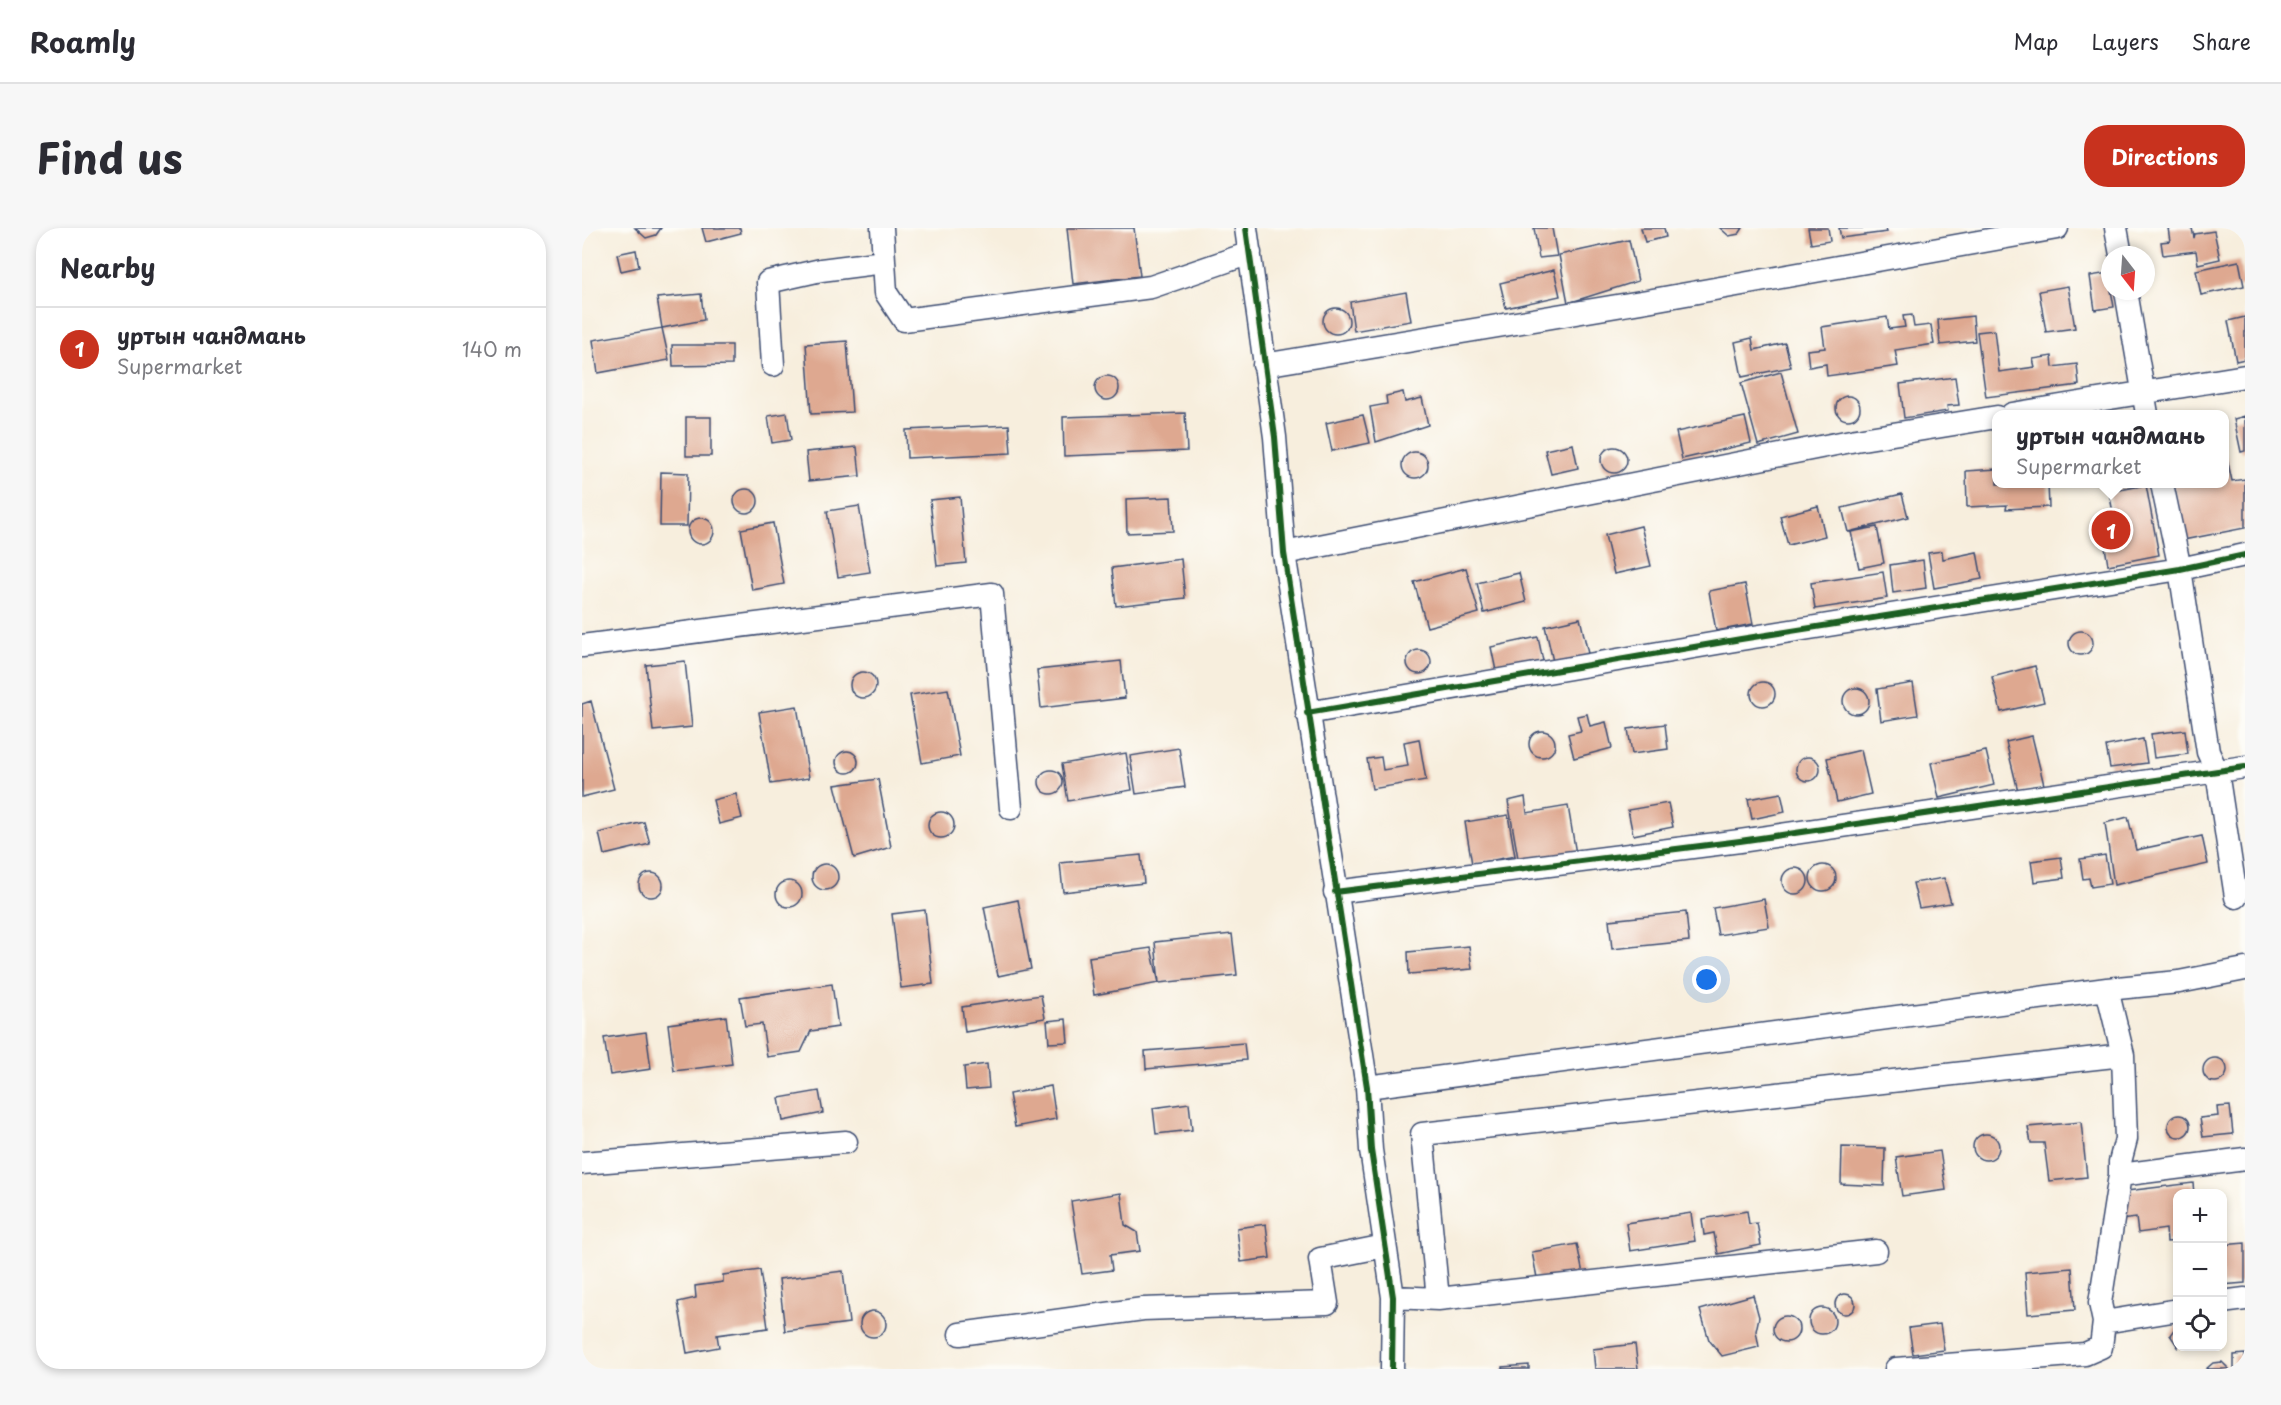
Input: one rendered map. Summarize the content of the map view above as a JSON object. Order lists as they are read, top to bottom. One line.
{"north":"bottom","page":{"header":"Roamly","nav":["Map","Layers","Share"],"title":"Find us","buttons":"Directions","heading":"Nearby","list":[{"mark":"1","name":"уртын чандмань","note":"Supermarket","value":"140 m"}],"popup":["уртын чандмань","Supermarket"],"pins":"1","map_buttons":["+","−"]}}
